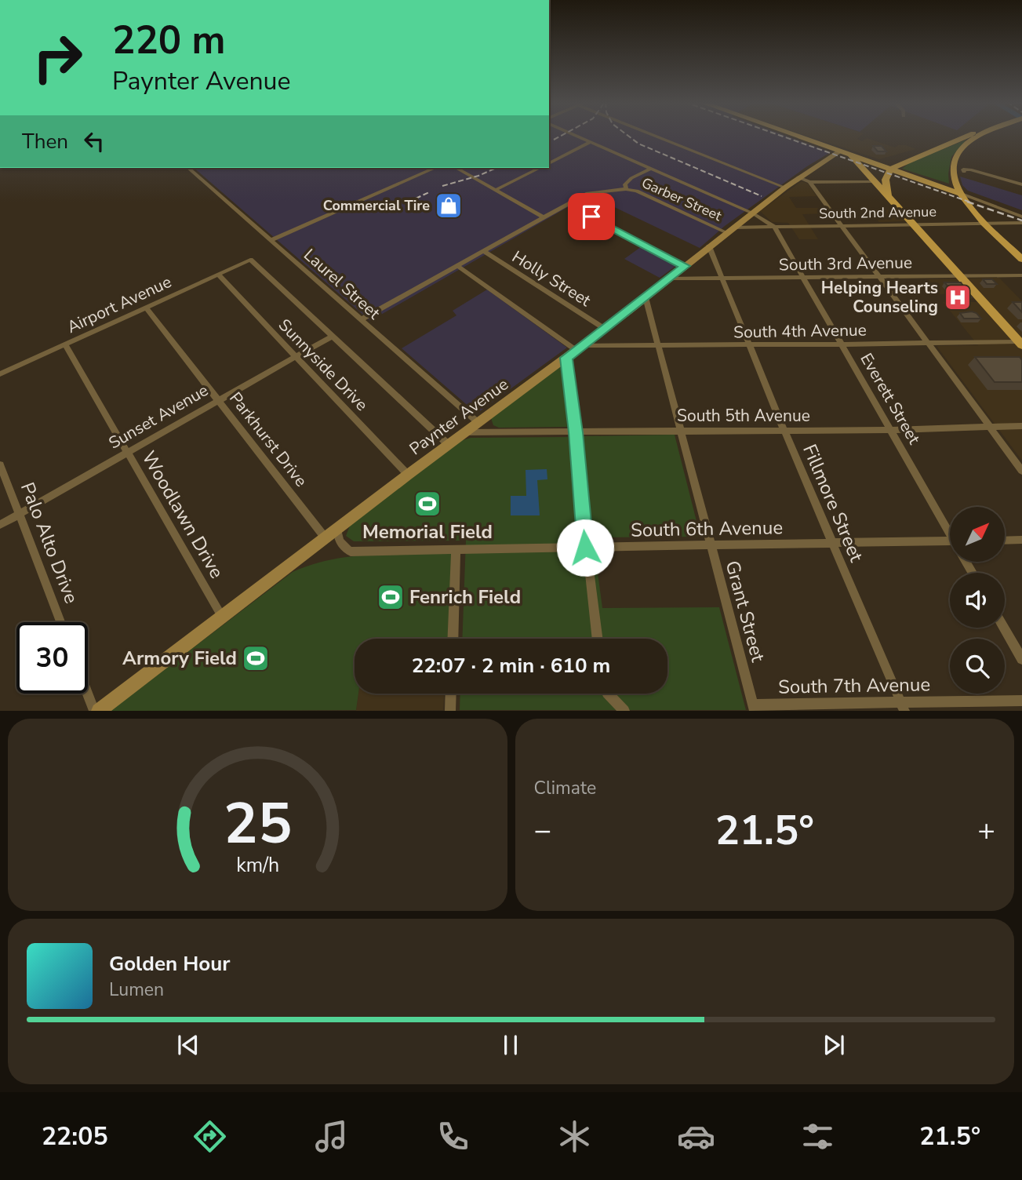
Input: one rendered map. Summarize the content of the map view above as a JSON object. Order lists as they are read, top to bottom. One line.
{"streets":{"street":["Garber Street","South 2nd Avenue","South 3rd Avenue","Holly Street","Laurel Street","Airport Avenue","South 4th Avenue","Sunnyside Drive","Everett Street","South 5th Avenue","Sunset Avenue","Paynter Avenue","Parkhurst Drive","Fillmore Street","Woodlawn Drive","South 6th Avenue","Palo Alto Drive","Grant Street","South 7th Avenue"]},"crossings":[["Garber Street","South 2nd Avenue"],["Garber Street","Paynter Avenue"],["South 2nd Avenue","Everett Street"],["South 2nd Avenue","Paynter Avenue"],["South 3rd Avenue","Everett Street"],["South 3rd Avenue","Paynter Avenue"],["South 3rd Avenue","Fillmore Street"],["Holly Street","Paynter Avenue"],["Laurel Street","Paynter Avenue"],["Airport Avenue","Sunnyside Drive"],["Airport Avenue","Parkhurst Drive"],["Airport Avenue","Woodlawn Drive"],["South 4th Avenue","Everett Street"],["South 4th Avenue","Paynter Avenue"],["South 4th Avenue","Fillmore Street"],["South 4th Avenue","Grant Street"],["Sunnyside Drive","Sunset Avenue"],["Sunnyside Drive","Paynter Avenue"],["Everett Street","South 5th Avenue"],["Everett Street","Paynter Avenue"],["South 5th Avenue","Paynter Avenue"],["South 5th Avenue","Fillmore Street"],["South 5th Avenue","Grant Street"],["Sunset Avenue","Parkhurst Drive"],["Sunset Avenue","Woodlawn Drive"],["Sunset Avenue","Palo Alto Drive"],["Paynter Avenue","Parkhurst Drive"],["Paynter Avenue","Fillmore Street"],["Paynter Avenue","Woodlawn Drive"],["Paynter Avenue","South 6th Avenue"],["Paynter Avenue","Grant Street"],["Fillmore Street","South 6th Avenue"],["Fillmore Street","South 7th Avenue"],["South 6th Avenue","Grant Street"],["Grant Street","South 7th Avenue"]],"places":{"shop":["Commercial Tire"],"hospital":["Helping Hearts Counseling"],"sports":["Memorial Field","Fenrich Field","Armory Field"]},"north":"top right","page":{"turn":["220 m","Paynter Avenue"],"then":"Then","limit":"30","trip":"22:07 · 2 min · 610 m","tile":"Climate","heat":["−","21.5°","+"],"song":["Golden Hour","Lumen"],"tabs":["22:05","21.5°"],"gauge":["25","km/h"]}}
